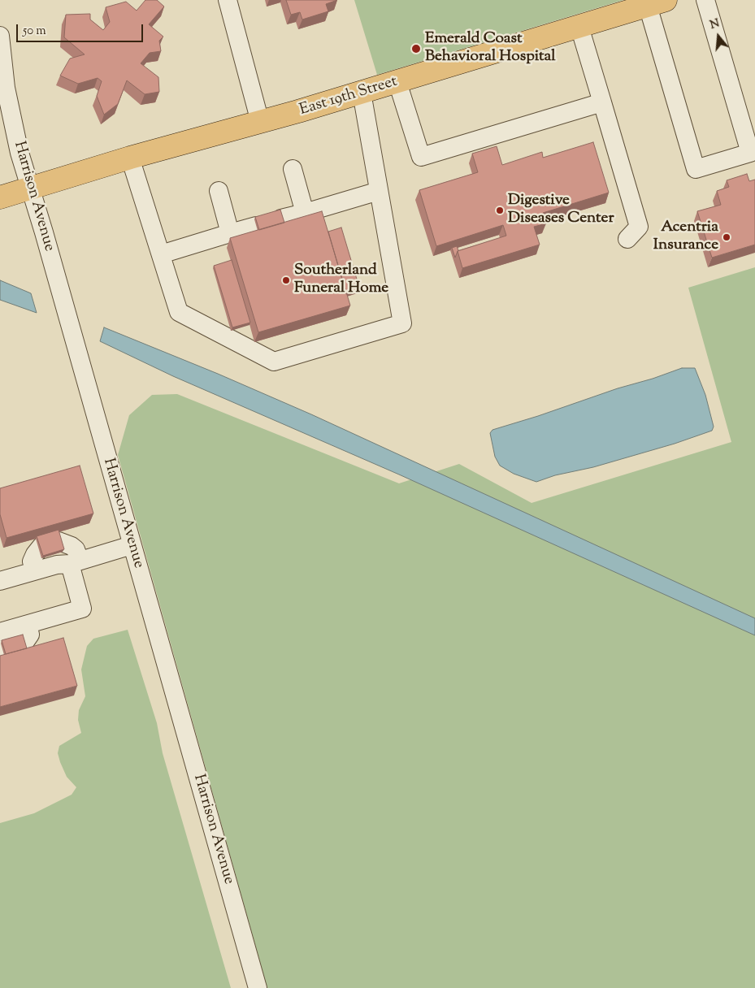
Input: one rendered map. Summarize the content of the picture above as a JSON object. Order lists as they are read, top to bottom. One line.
{"streets":{"main road":["East 19th Street"],"street":["Harrison Avenue"]},"crossings":[["East 19th Street","Harrison Avenue"]],"places":["Emerald Coast Behavioral Hospital","Digestive Diseases Center","Acentria Insurance","Southerland Funeral Home"],"scale_bar":"50 m","north":"top"}
